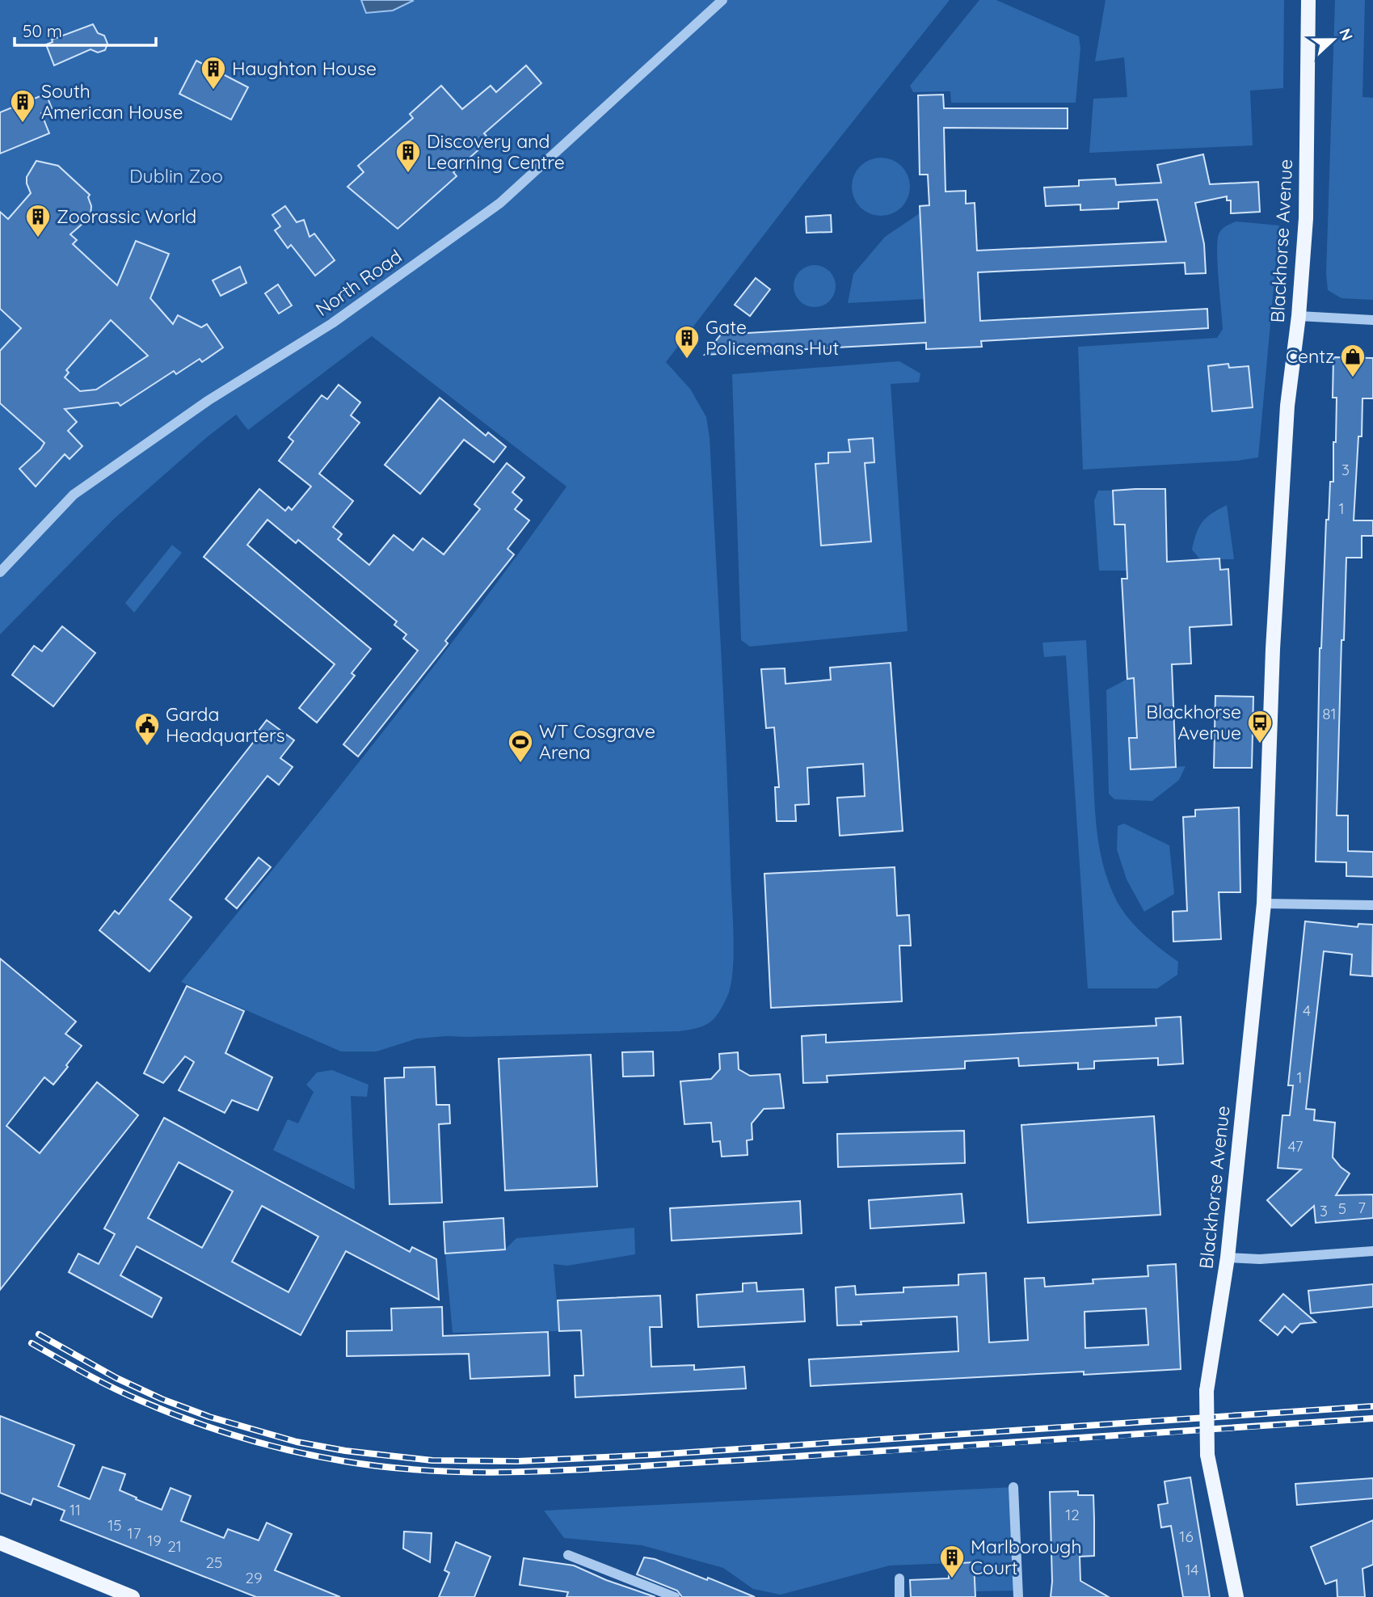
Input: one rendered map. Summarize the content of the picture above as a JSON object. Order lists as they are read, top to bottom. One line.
{"streets":{"main road":["Blackhorse Avenue"],"street":["North Road"]},"parks":["Dublin Zoo"],"places":{"building":["Haughton House","South American House","Discovery and Learning Centre","Zoorassic World","Gate Policemans Hut","Marlborough Court"],"shop":["Centz"],"bus stop":["Blackhorse Avenue"],"public building":["Garda Headquarters"],"sports":["WT Cosgrave Arena"]},"house_numbers":["3","1","81","4","1","47","7","5","3","11","12","15","17","16","19","21","25","14","29"],"scale_bar":"50 m","north":"right"}
